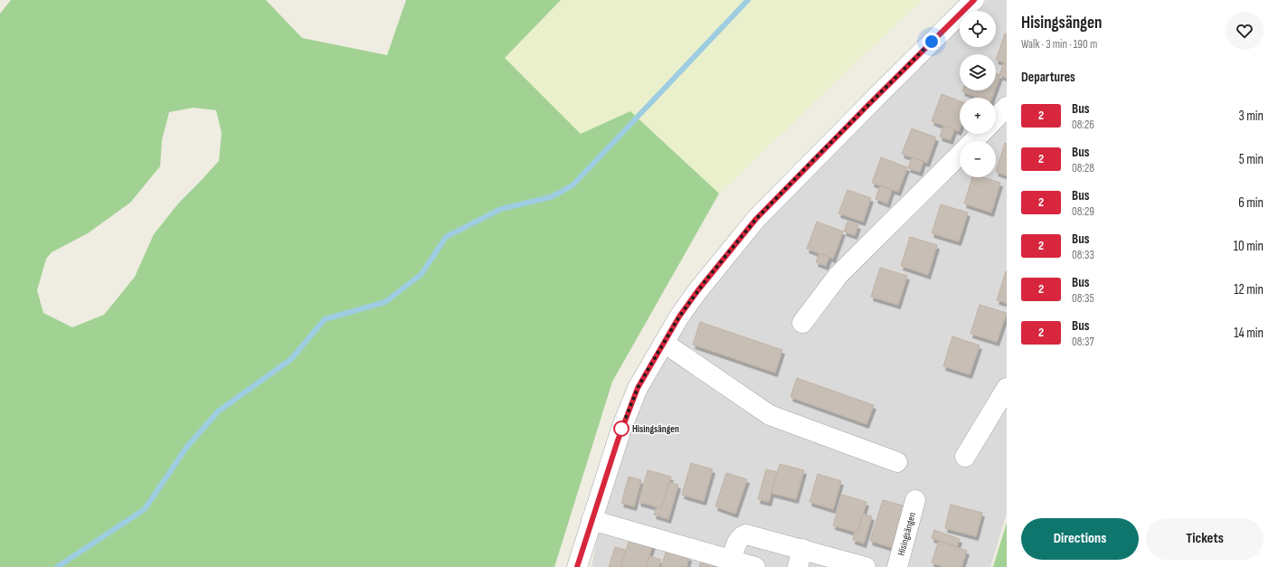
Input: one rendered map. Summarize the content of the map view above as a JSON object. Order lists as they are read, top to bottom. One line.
{"streets":{"street":["Hisingsängen"]},"places":["Hisingsängen"],"lines":["bus line 2"],"page":{"heading":[["Hisingsängen","Walk · 3 min · 190 m"],"Departures"],"map_buttons":["+","−"],"list":[{"mark":"2","name":"Bus","note":"08:26","value":"3 min"},{"mark":"2","name":"Bus","note":"08:28","value":"5 min"},{"mark":"2","name":"Bus","note":"08:29","value":"6 min"},{"mark":"2","name":"Bus","note":"08:33","value":"10 min"},{"mark":"2","name":"Bus","note":"08:35","value":"12 min"},{"mark":"2","name":"Bus","note":"08:37","value":"14 min"}],"buttons":["Directions","Tickets"]}}
